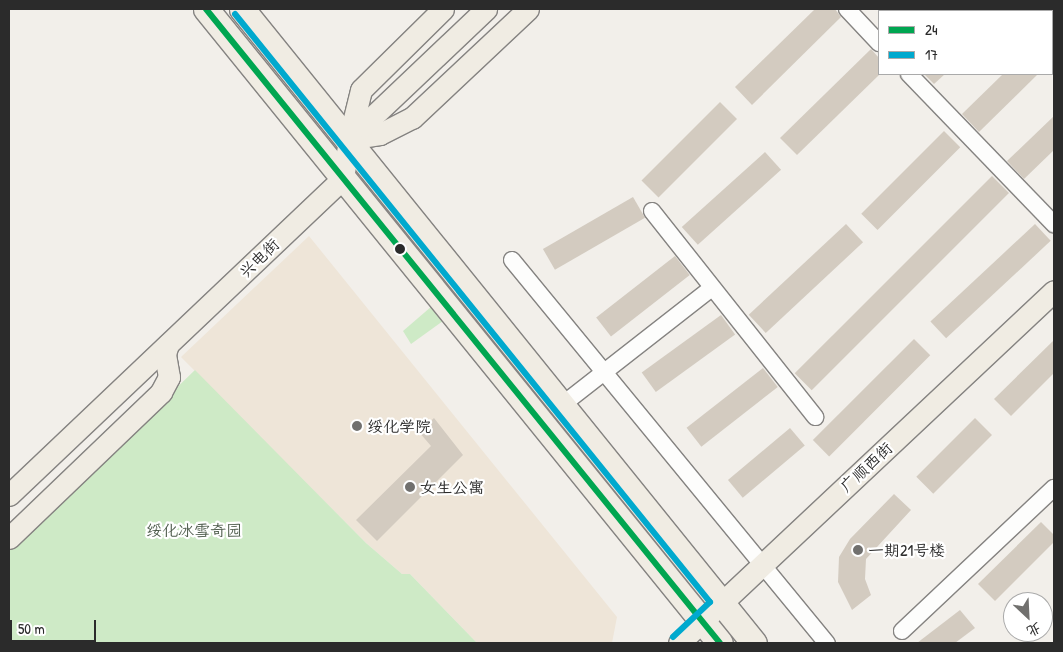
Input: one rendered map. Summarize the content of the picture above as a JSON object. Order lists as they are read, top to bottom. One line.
{"streets":{"main road":["兴电街","广顺西街"]},"parks":["绥化冰雪奇园"],"places":["绥化学院","女生公寓","一期21号楼"],"lines":["transit line 24","transit line 17"],"legend":["24","17"],"scale_bar":"50 m","north":"bottom right"}
